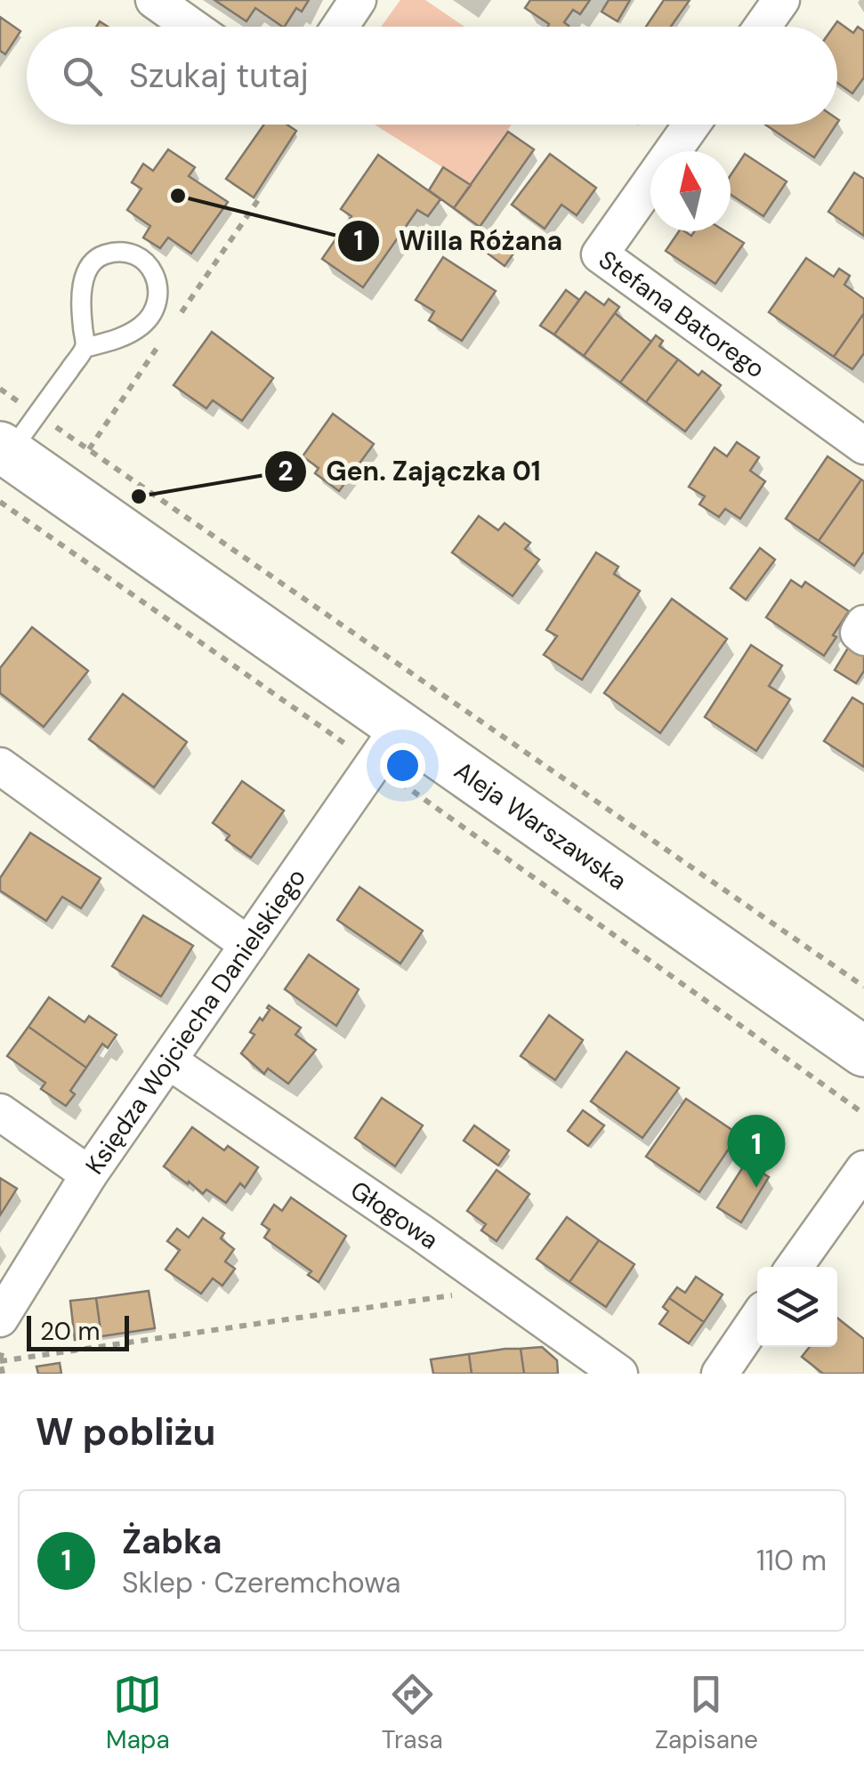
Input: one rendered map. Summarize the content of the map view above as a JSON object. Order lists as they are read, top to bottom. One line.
{"streets":{"street":["Stefana Batorego","Aleja Warszawska","Księdza Wojciecha Danielskiego","Głogowa"]},"crossings":[["Aleja Warszawska","Księdza Wojciecha Danielskiego"],["Księdza Wojciecha Danielskiego","Głogowa"]],"places":["Willa Różana","Gen. Zajączka 01"],"scale_bar":"20 m","north":"top","page":{"search":"Szukaj tutaj","pins":"1","scale":"20 m","heading":"W pobliżu","list":[{"mark":"1","name":"Żabka","note":"Sklep · Czeremchowa","value":"110 m"}],"nav":["Mapa","Trasa","Zapisane"]}}
